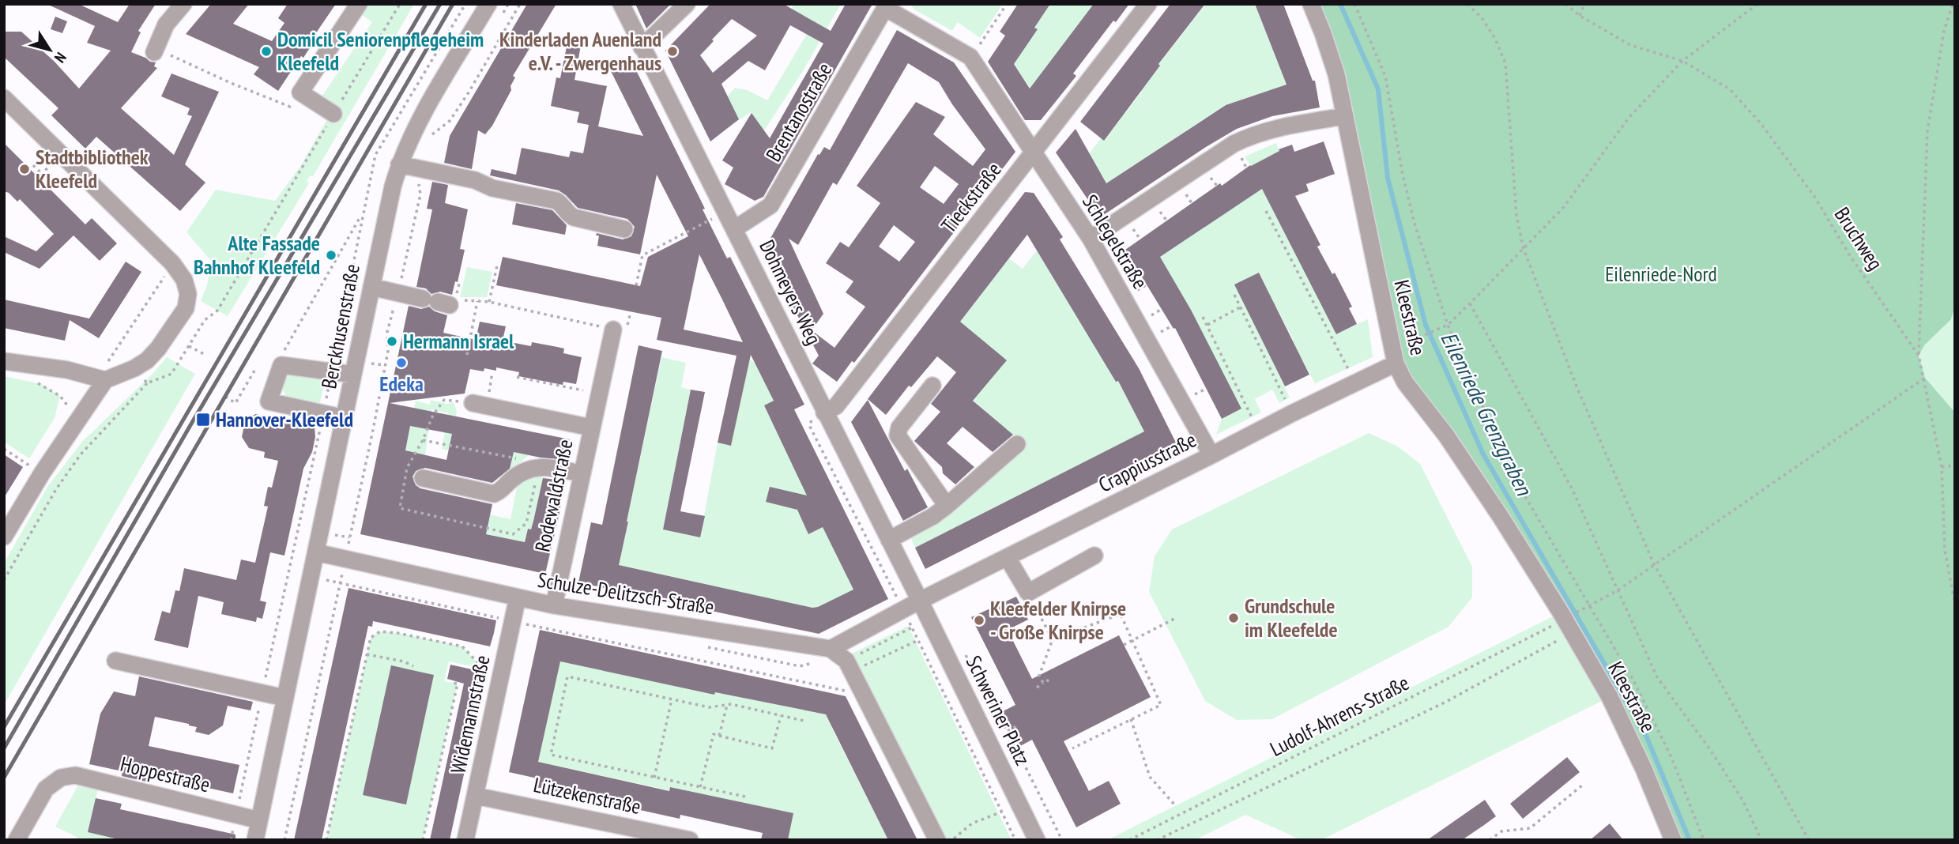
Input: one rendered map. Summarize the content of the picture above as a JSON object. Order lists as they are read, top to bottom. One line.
{"streets":{"street":["Brentanostraße","Tieckstraße","Schlegelstraße","Dohmeyers Weg","Kleestraße","Berckhusenstraße","Crappiusstraße","Rodewaldstraße","Schulze-Delitzsch-Straße","Schweriner Platz","Widemannstraße","Hoppestraße","Lützekenstraße"],"path":["Bruchweg","Ludolf-Ahrens-Straße"]},"crossings":[["Brentanostraße","Dohmeyers Weg"],["Tieckstraße","Schlegelstraße"],["Tieckstraße","Dohmeyers Weg"],["Schlegelstraße","Crappiusstraße"],["Dohmeyers Weg","Crappiusstraße"],["Dohmeyers Weg","Schweriner Platz"],["Kleestraße","Crappiusstraße"],["Kleestraße","Ludolf-Ahrens-Straße"],["Berckhusenstraße","Schulze-Delitzsch-Straße"],["Berckhusenstraße","Hoppestraße"],["Crappiusstraße","Schweriner Platz"],["Rodewaldstraße","Schulze-Delitzsch-Straße"],["Schulze-Delitzsch-Straße","Widemannstraße"],["Widemannstraße","Lützekenstraße"]],"water":["Eilenriede Grenzgraben"],"parks":["Eilenriede-Nord"],"places":{"other":["Domicil Seniorenpflegeheim Kleefeld","Kinderladen Auenland e.V. - Zwergenhaus","Stadtbibliothek Kleefeld","Alte Fassade Bahnhof Kleefeld","Hermann Israel","Edeka","Grundschule im Kleefelde","Kleefelder Knirpse - Große Knirpse"],"transit":["Hannover-Kleefeld"]},"north":"bottom right"}
